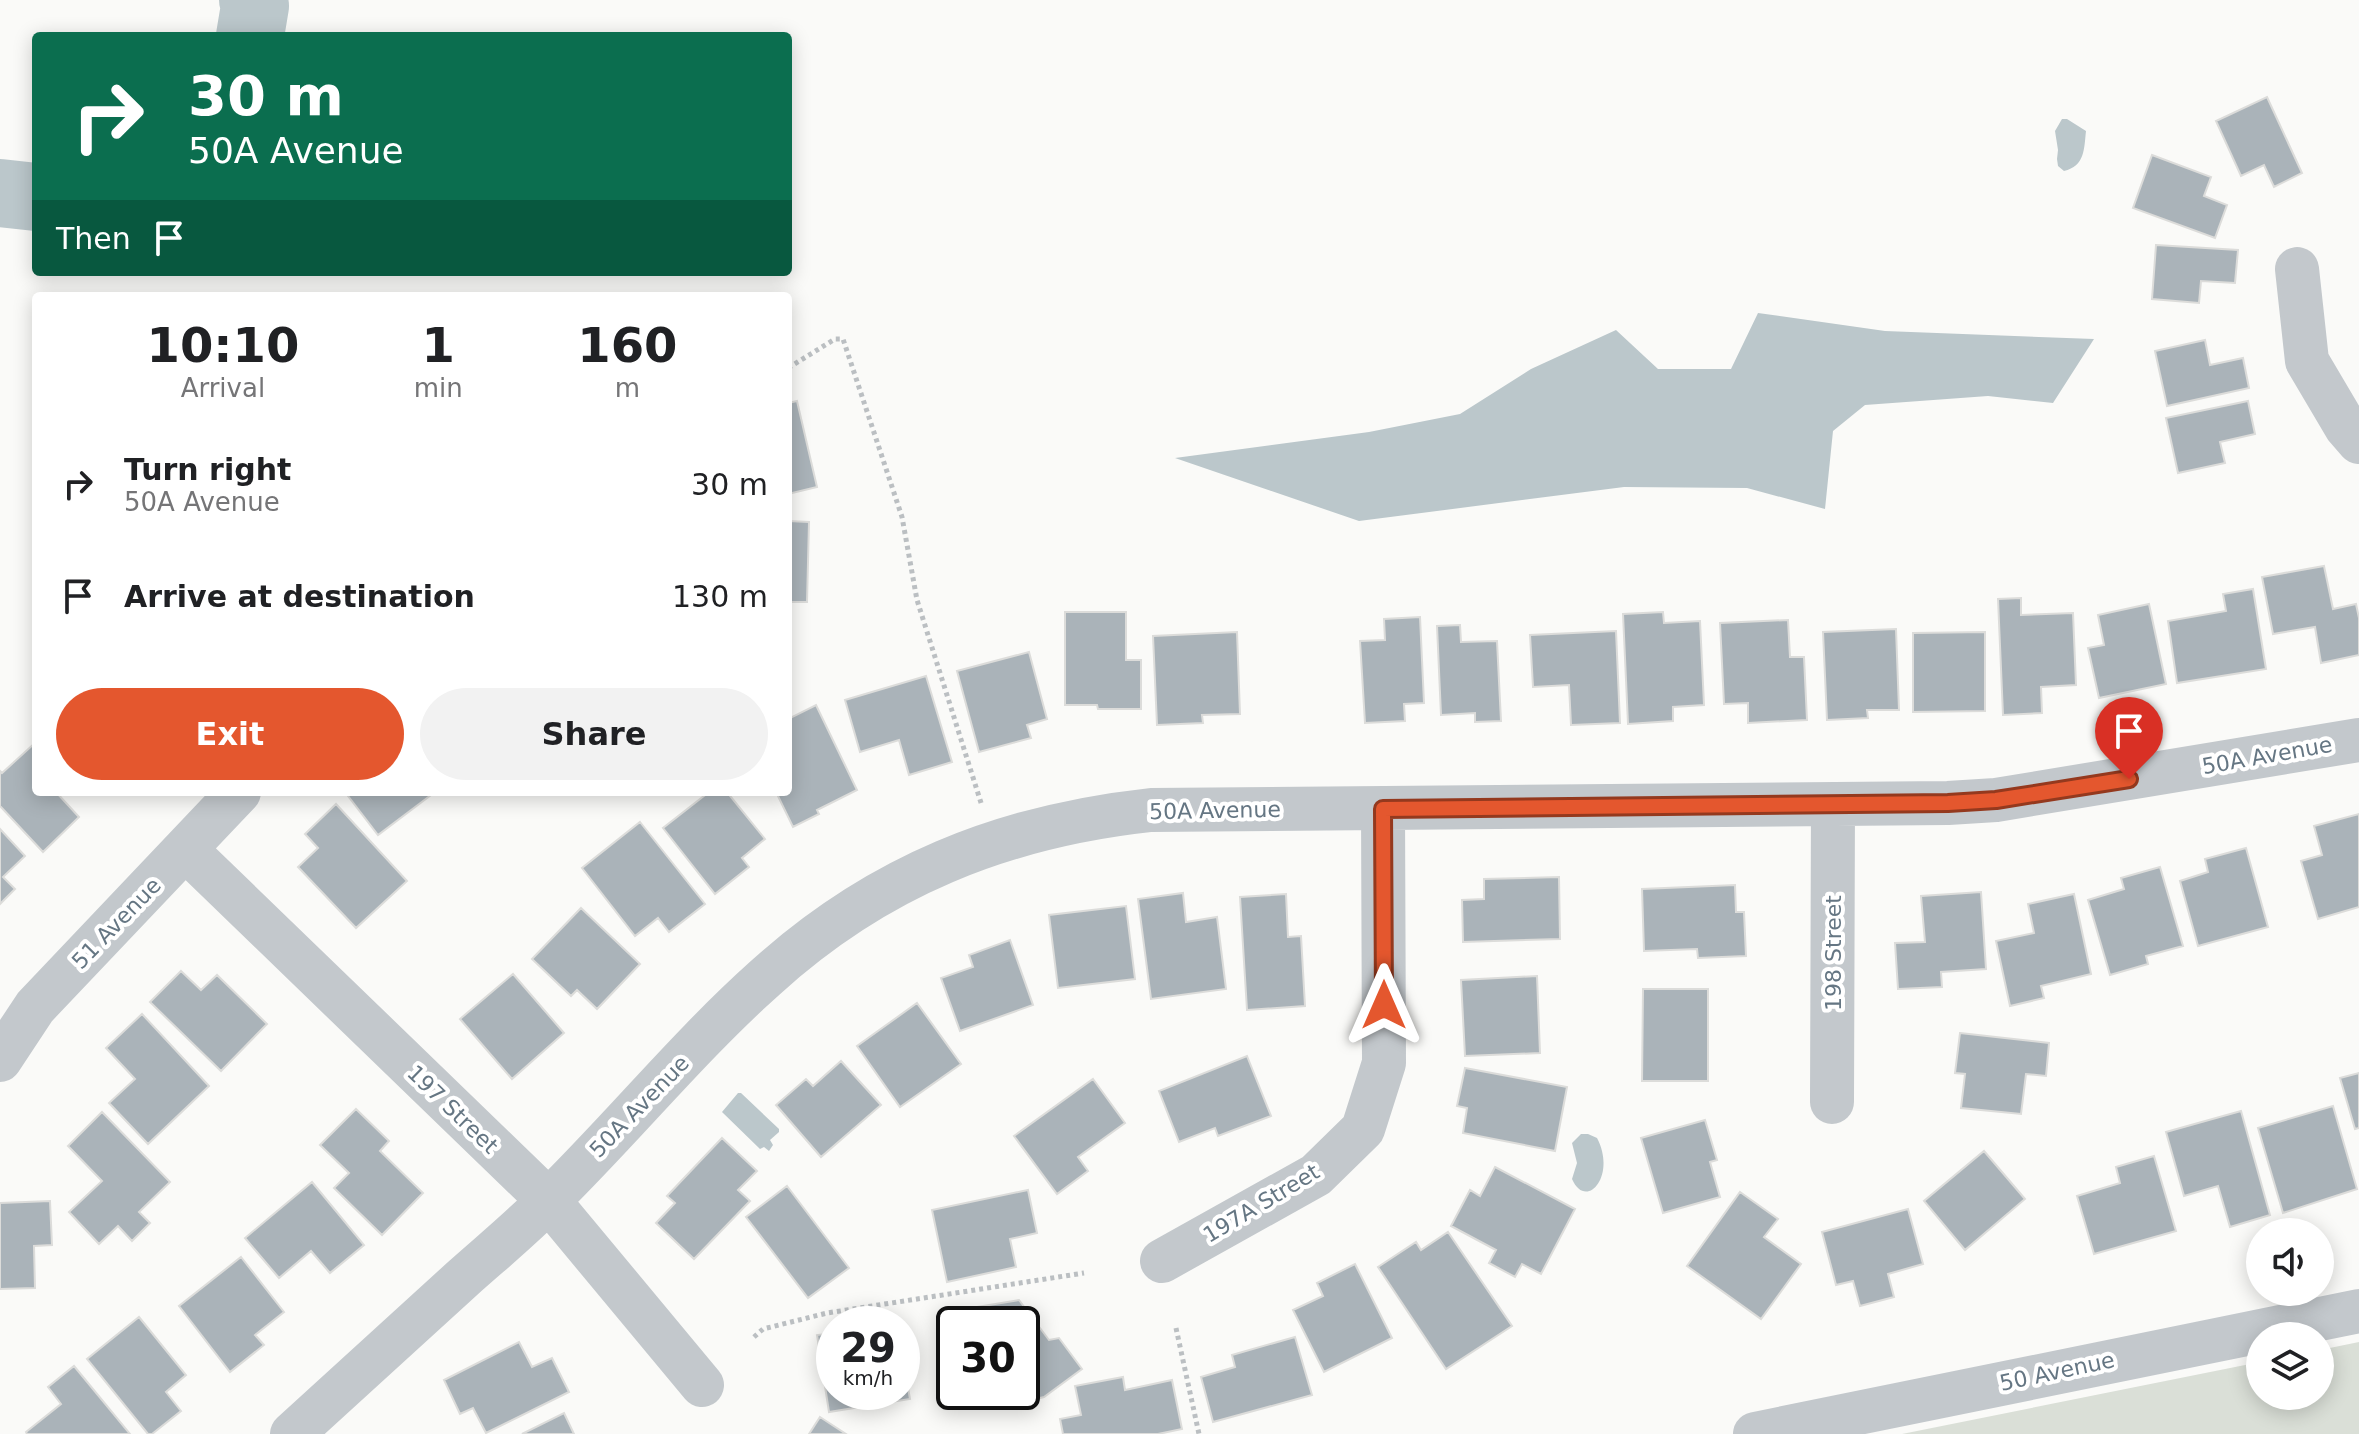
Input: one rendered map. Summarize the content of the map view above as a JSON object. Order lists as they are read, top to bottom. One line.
{"streets":{"street":["50A Avenue","51 Avenue","198 Street","197 Street","197A Street","50 Avenue"]},"crossings":[["50A Avenue","198 Street"],["50A Avenue","197 Street"],["50A Avenue","197A Street"],["51 Avenue","197 Street"]],"page":{"turn":["30 m","50A Avenue"],"then":"Then","eta":["10:10","Arrival","1","min","160","m"],"list":[{"name":"Turn right","note":"50A Avenue","value":"30 m"},{"name":"Arrive at destination","value":"130 m"}],"buttons":["Exit","Share"],"speed":"29 km/h","limit":"30"}}
